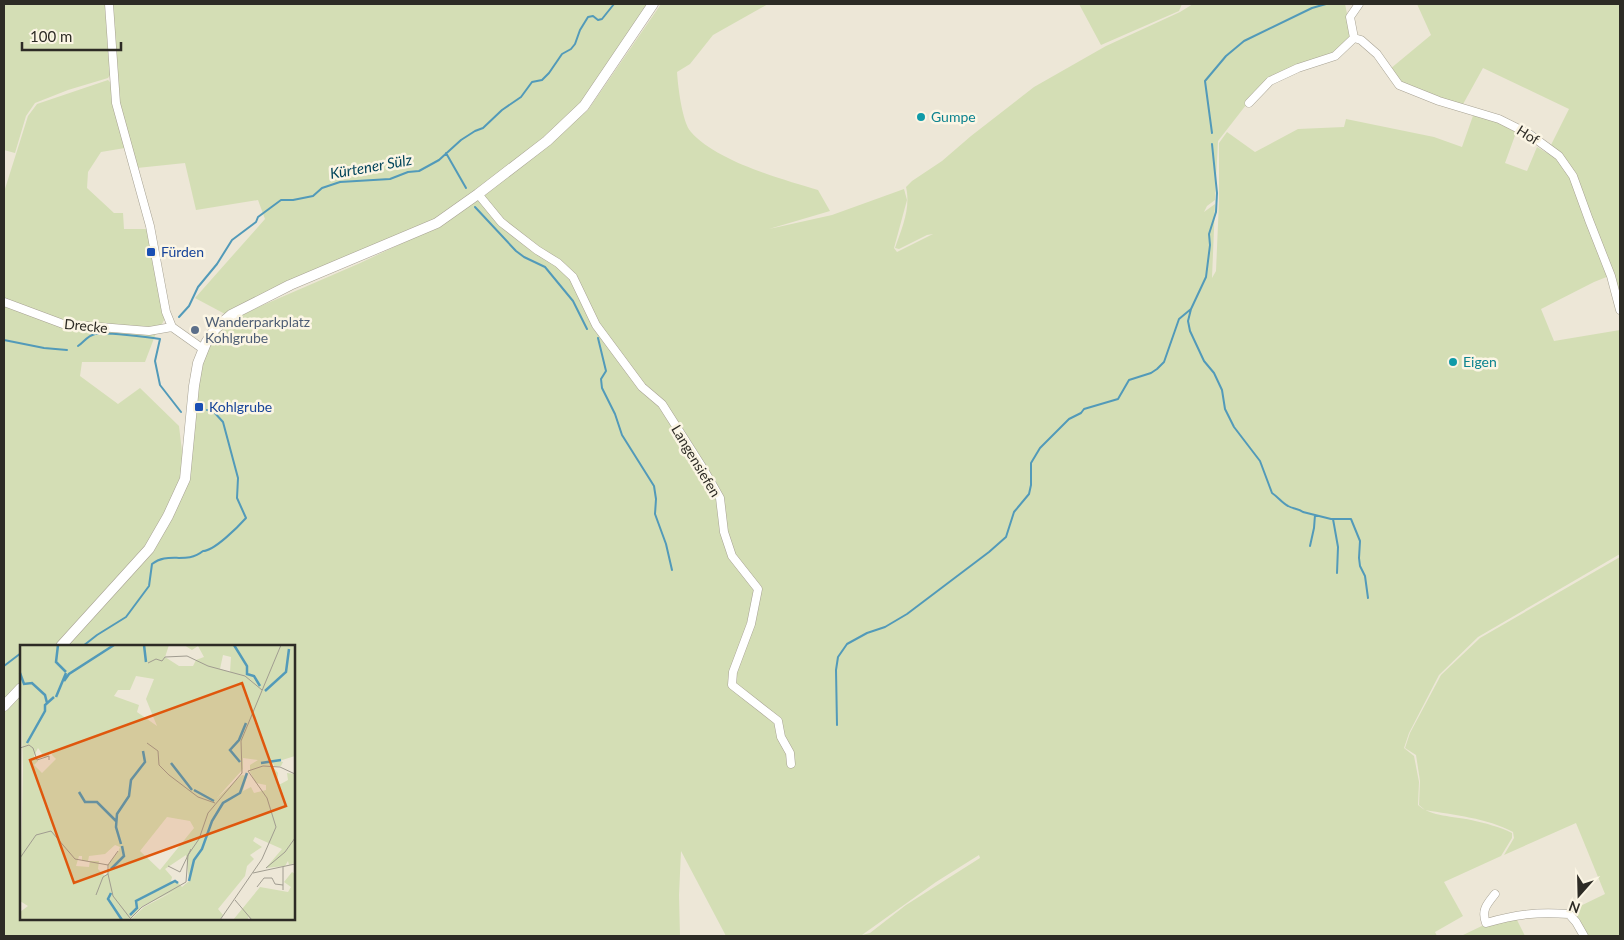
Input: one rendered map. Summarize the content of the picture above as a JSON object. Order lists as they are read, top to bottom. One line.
{"streets":{"street":["Hof","Drecke","Langensiefen"]},"water":["Kürtener Sülz"],"places":{"other":["Gumpe","Wanderparkplatz Kohlgrube","Eigen"],"transit":["Fürden","Kohlgrube"]},"scale_bar":"100 m","north":"bottom"}
